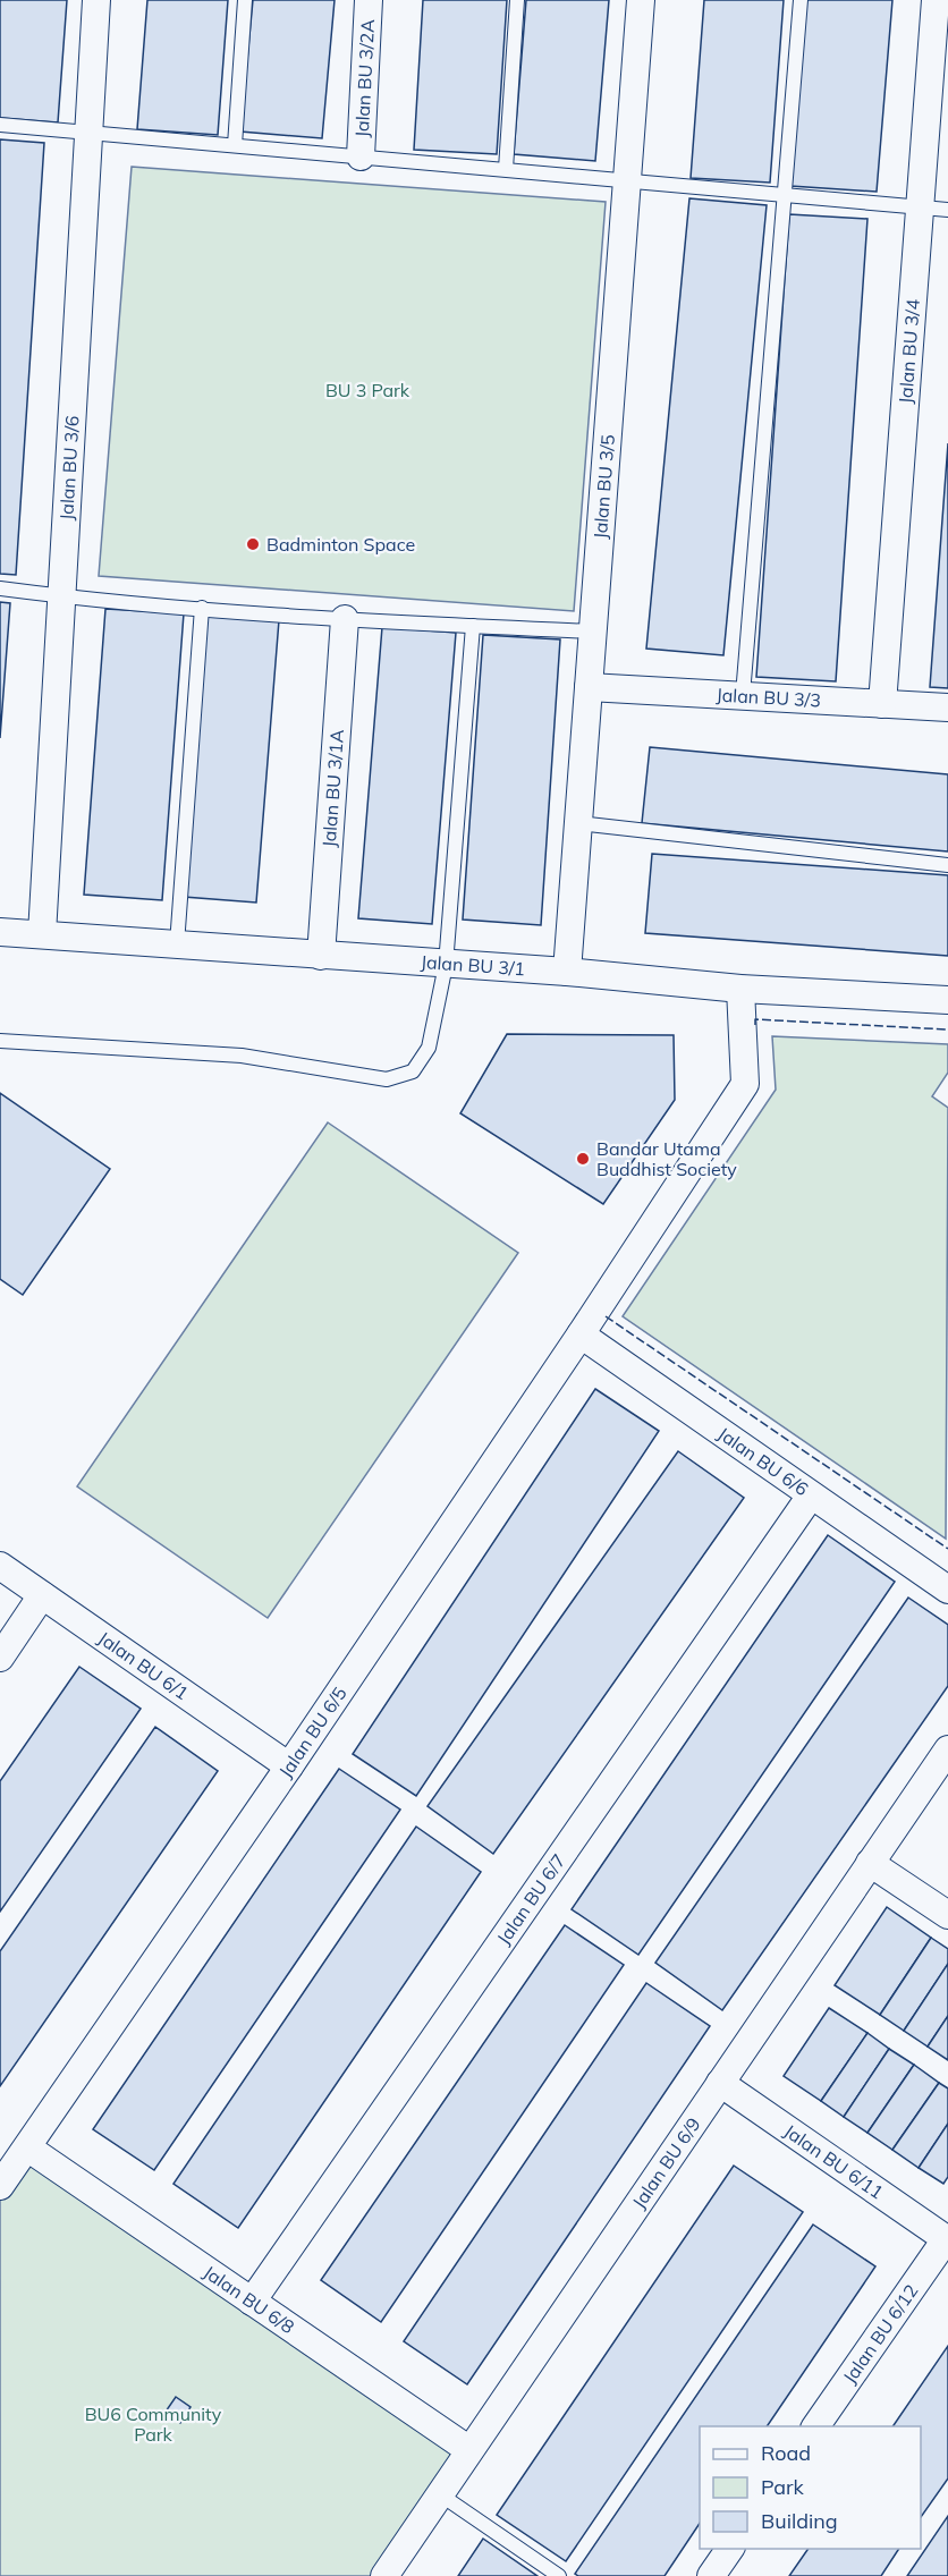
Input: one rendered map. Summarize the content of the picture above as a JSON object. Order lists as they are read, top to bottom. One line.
{"streets":{"street":["Jalan BU 3/2A","Jalan BU 3/4","Jalan BU 3/6","Jalan BU 3/5","Jalan BU 3/3","Jalan BU 3/1A","Jalan BU 3/1","Jalan BU 6/6","Jalan BU 6/1","Jalan BU 6/5","Jalan BU 6/7","Jalan BU 6/11","Jalan BU 6/9","Jalan BU 6/8","Jalan BU 6/12"]},"crossings":[["Jalan BU 3/4","Jalan BU 3/3"],["Jalan BU 3/6","Jalan BU 3/1"],["Jalan BU 3/5","Jalan BU 3/3"],["Jalan BU 3/5","Jalan BU 3/1"],["Jalan BU 3/1A","Jalan BU 3/1"],["Jalan BU 3/1","Jalan BU 6/5"],["Jalan BU 6/6","Jalan BU 6/5"],["Jalan BU 6/6","Jalan BU 6/7"],["Jalan BU 6/1","Jalan BU 6/5"],["Jalan BU 6/5","Jalan BU 6/8"],["Jalan BU 6/7","Jalan BU 6/8"],["Jalan BU 6/11","Jalan BU 6/9"],["Jalan BU 6/11","Jalan BU 6/12"],["Jalan BU 6/9","Jalan BU 6/8"]],"parks":["BU 3 Park","BU6 Community Park"],"places":["Badminton Space","Bandar Utama Buddhist Society"],"legend":["Road","Park","Building"]}
